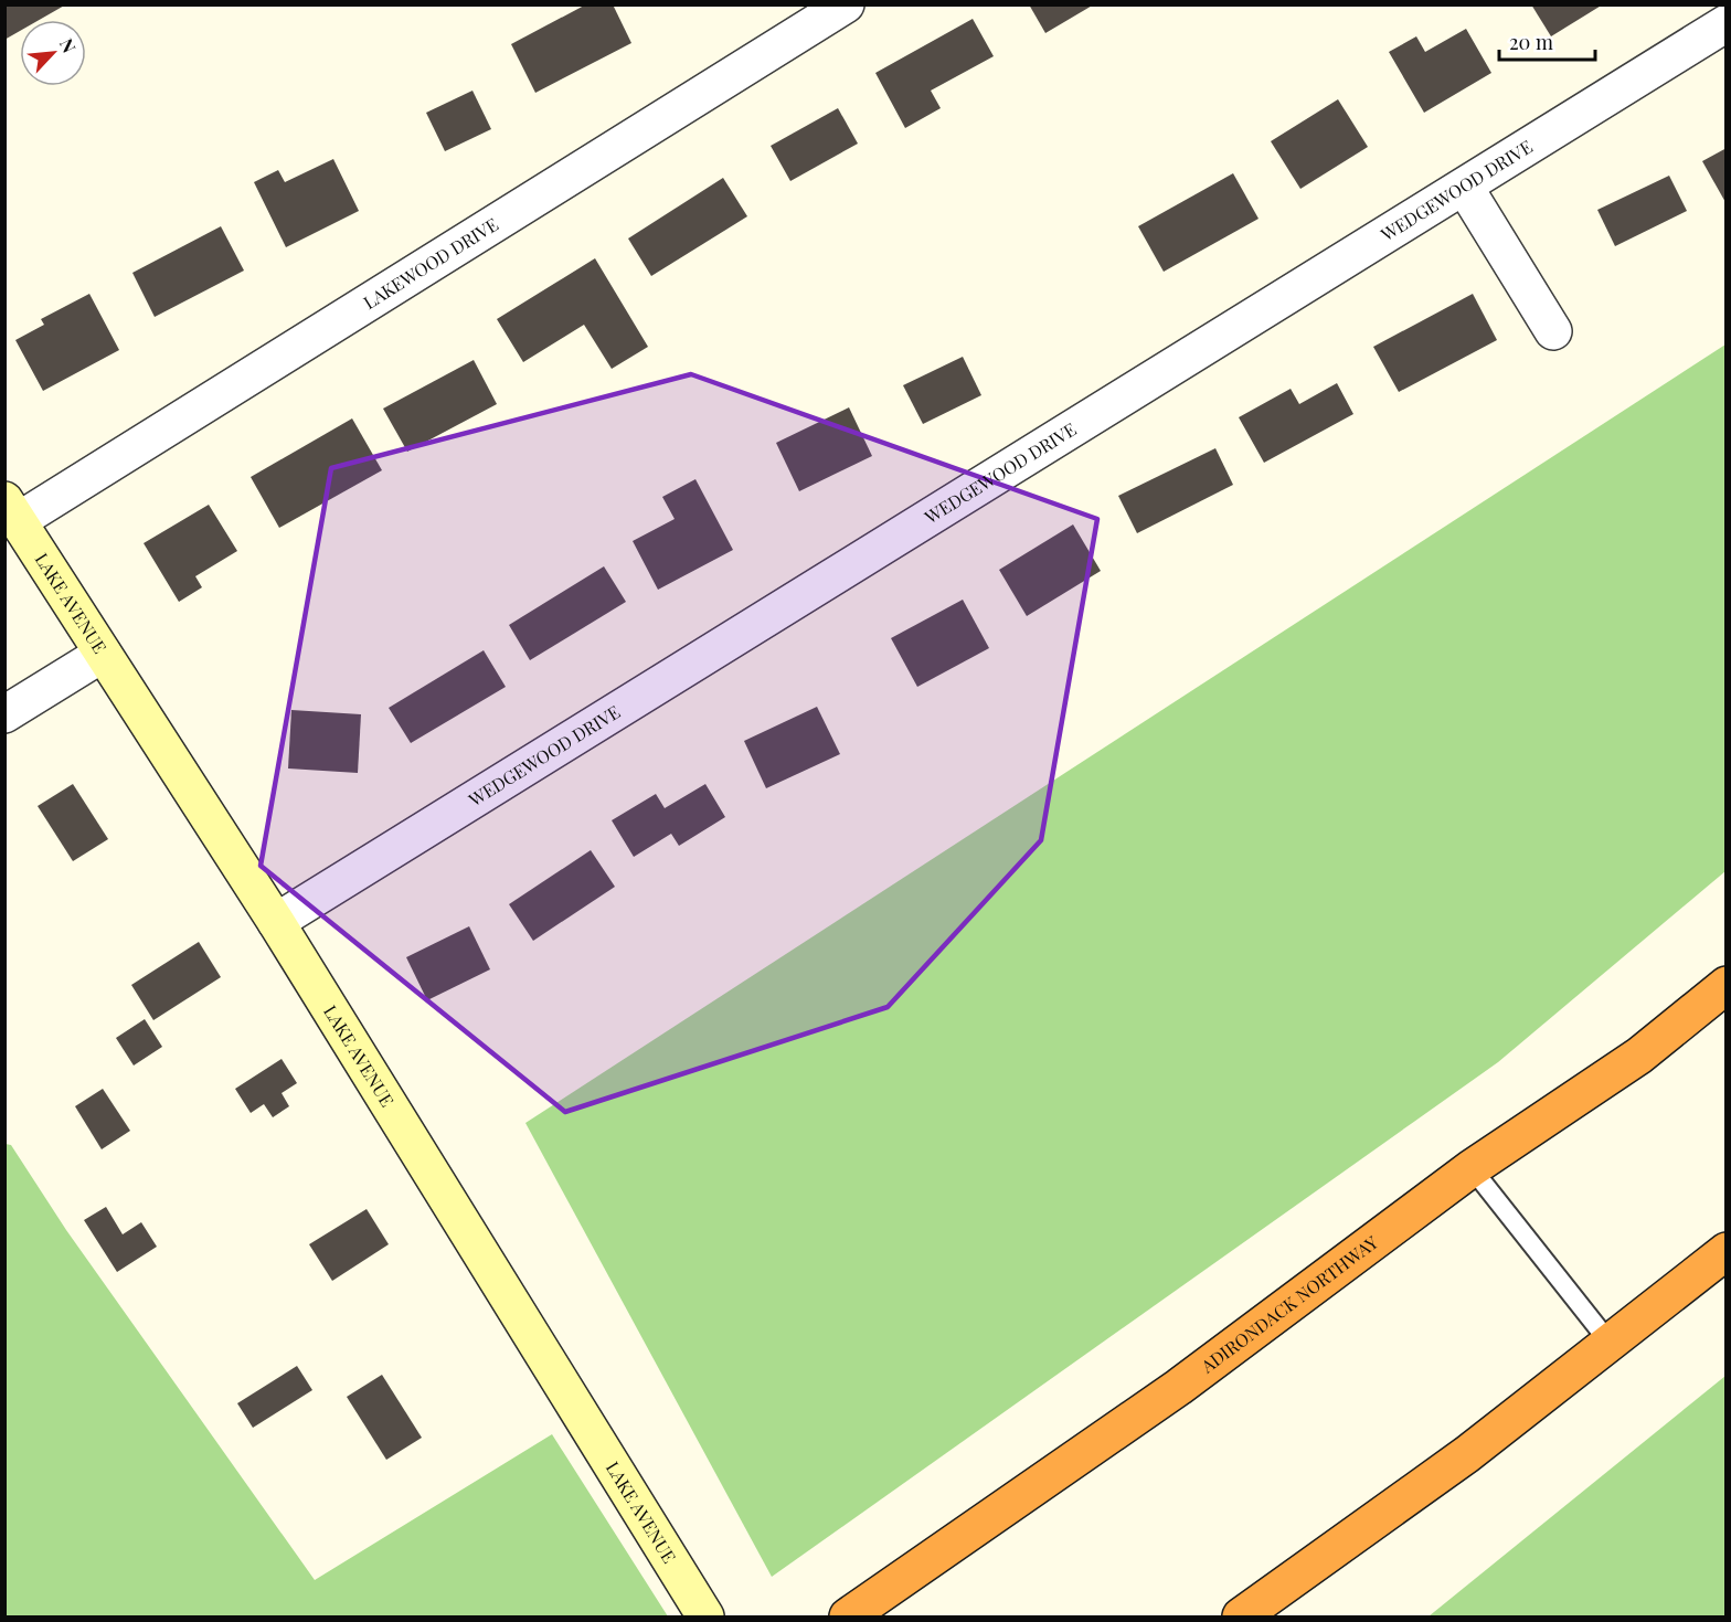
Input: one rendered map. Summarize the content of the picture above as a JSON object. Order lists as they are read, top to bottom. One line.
{"streets":{"highway":["ADIRONDACK NORTHWAY"],"main road":["LAKE AVENUE"],"street":["WEDGEWOOD DRIVE","LAKEWOOD DRIVE"]},"crossings":[["WEDGEWOOD DRIVE","LAKE AVENUE"],["LAKEWOOD DRIVE","LAKE AVENUE"]],"scale_bar":"20 m","north":"top right"}
